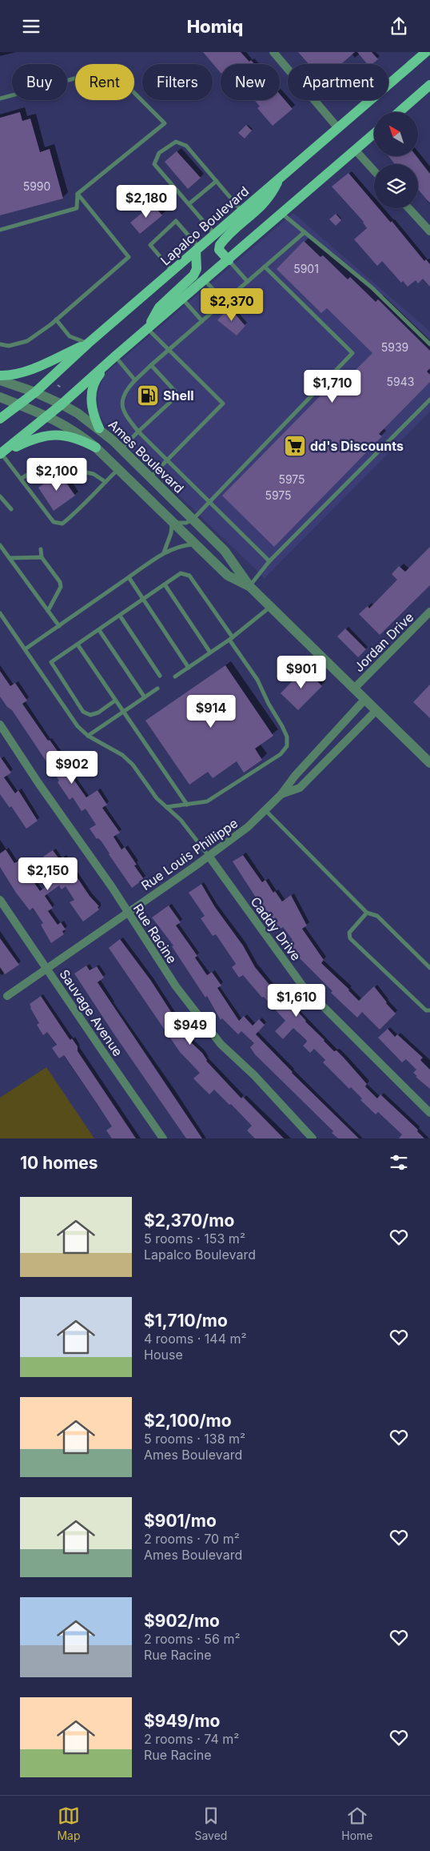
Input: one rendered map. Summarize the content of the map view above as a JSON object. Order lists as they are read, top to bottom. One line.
{"streets":{"main road":["Lapalco Boulevard"],"street":["Ames Boulevard","Jordan Drive","Rue Louis Phillippe","Caddy Drive","Rue Racine","Sauvage Avenue"]},"crossings":[["Lapalco Boulevard","Ames Boulevard"],["Ames Boulevard","Jordan Drive"],["Ames Boulevard","Rue Louis Phillippe"],["Rue Louis Phillippe","Caddy Drive"],["Rue Louis Phillippe","Rue Racine"],["Rue Louis Phillippe","Sauvage Avenue"]],"places":{"fuel station":["Shell"],"supermarket":["dd's Discounts"]},"house_numbers":["5990","5901","5939","5943","5975","5975"],"north":"top left","page":{"header":"Homiq","chip":["Buy","Rent","Filters","New","Apartment"],"price":["$2,180","$2,370","$1,710","$2,100","$901","$914","$902","$2,150","$1,610","$949"],"heading":"10 homes","list":[{"name":"$2,370/mo","note":"5 rooms · 153 m² · Lapalco Boulevard"},{"name":"$1,710/mo","note":"4 rooms · 144 m² · House"},{"name":"$2,100/mo","note":"5 rooms · 138 m² · Ames Boulevard"},{"name":"$901/mo","note":"2 rooms · 70 m² · Ames Boulevard"},{"name":"$902/mo","note":"2 rooms · 56 m² · Rue Racine"},{"name":"$949/mo","note":"2 rooms · 74 m² · Rue Racine"}],"tabs":["Map","Saved","Home"]}}
